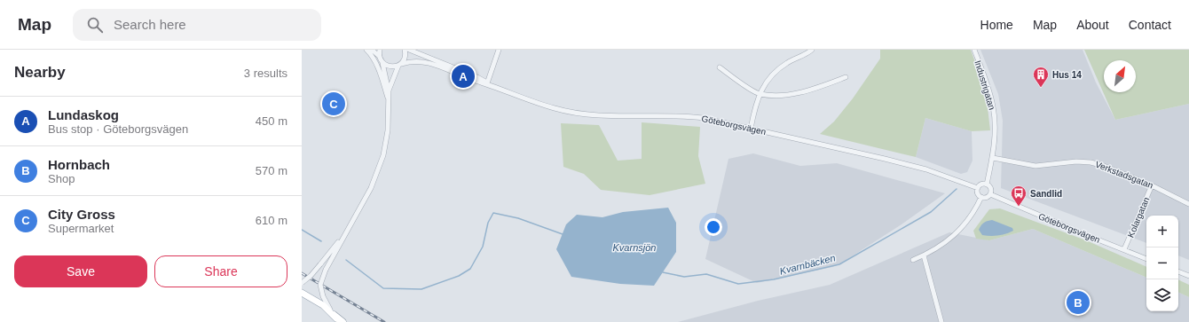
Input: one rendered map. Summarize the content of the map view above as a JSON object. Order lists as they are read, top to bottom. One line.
{"streets":{"street":["Industrigatan","Göteborgsvägen","Verkstadsgatan","Kolargatan"]},"crossings":[["Industrigatan","Göteborgsvägen"],["Industrigatan","Verkstadsgatan"],["Göteborgsvägen","Kolargatan"],["Verkstadsgatan","Kolargatan"]],"water":["Kvarnsjön","Kvarnbäcken"],"places":{"building":["Hus 14"],"bus stop":["Sandlid"]},"north":"top right","page":{"header":"Map","search":"Search here","nav":["Home","Map","About","Contact"],"heading":["Nearby","3 results"],"pins":["A","C","B"],"list":[{"mark":"A","name":"Lundaskog","note":"Bus stop · Göteborgsvägen","value":"450 m"},{"mark":"B","name":"Hornbach","note":"Shop","value":"570 m"},{"mark":"C","name":"City Gross","note":"Supermarket","value":"610 m"}],"map_buttons":["+","−"],"buttons":["Save","Share"]}}
